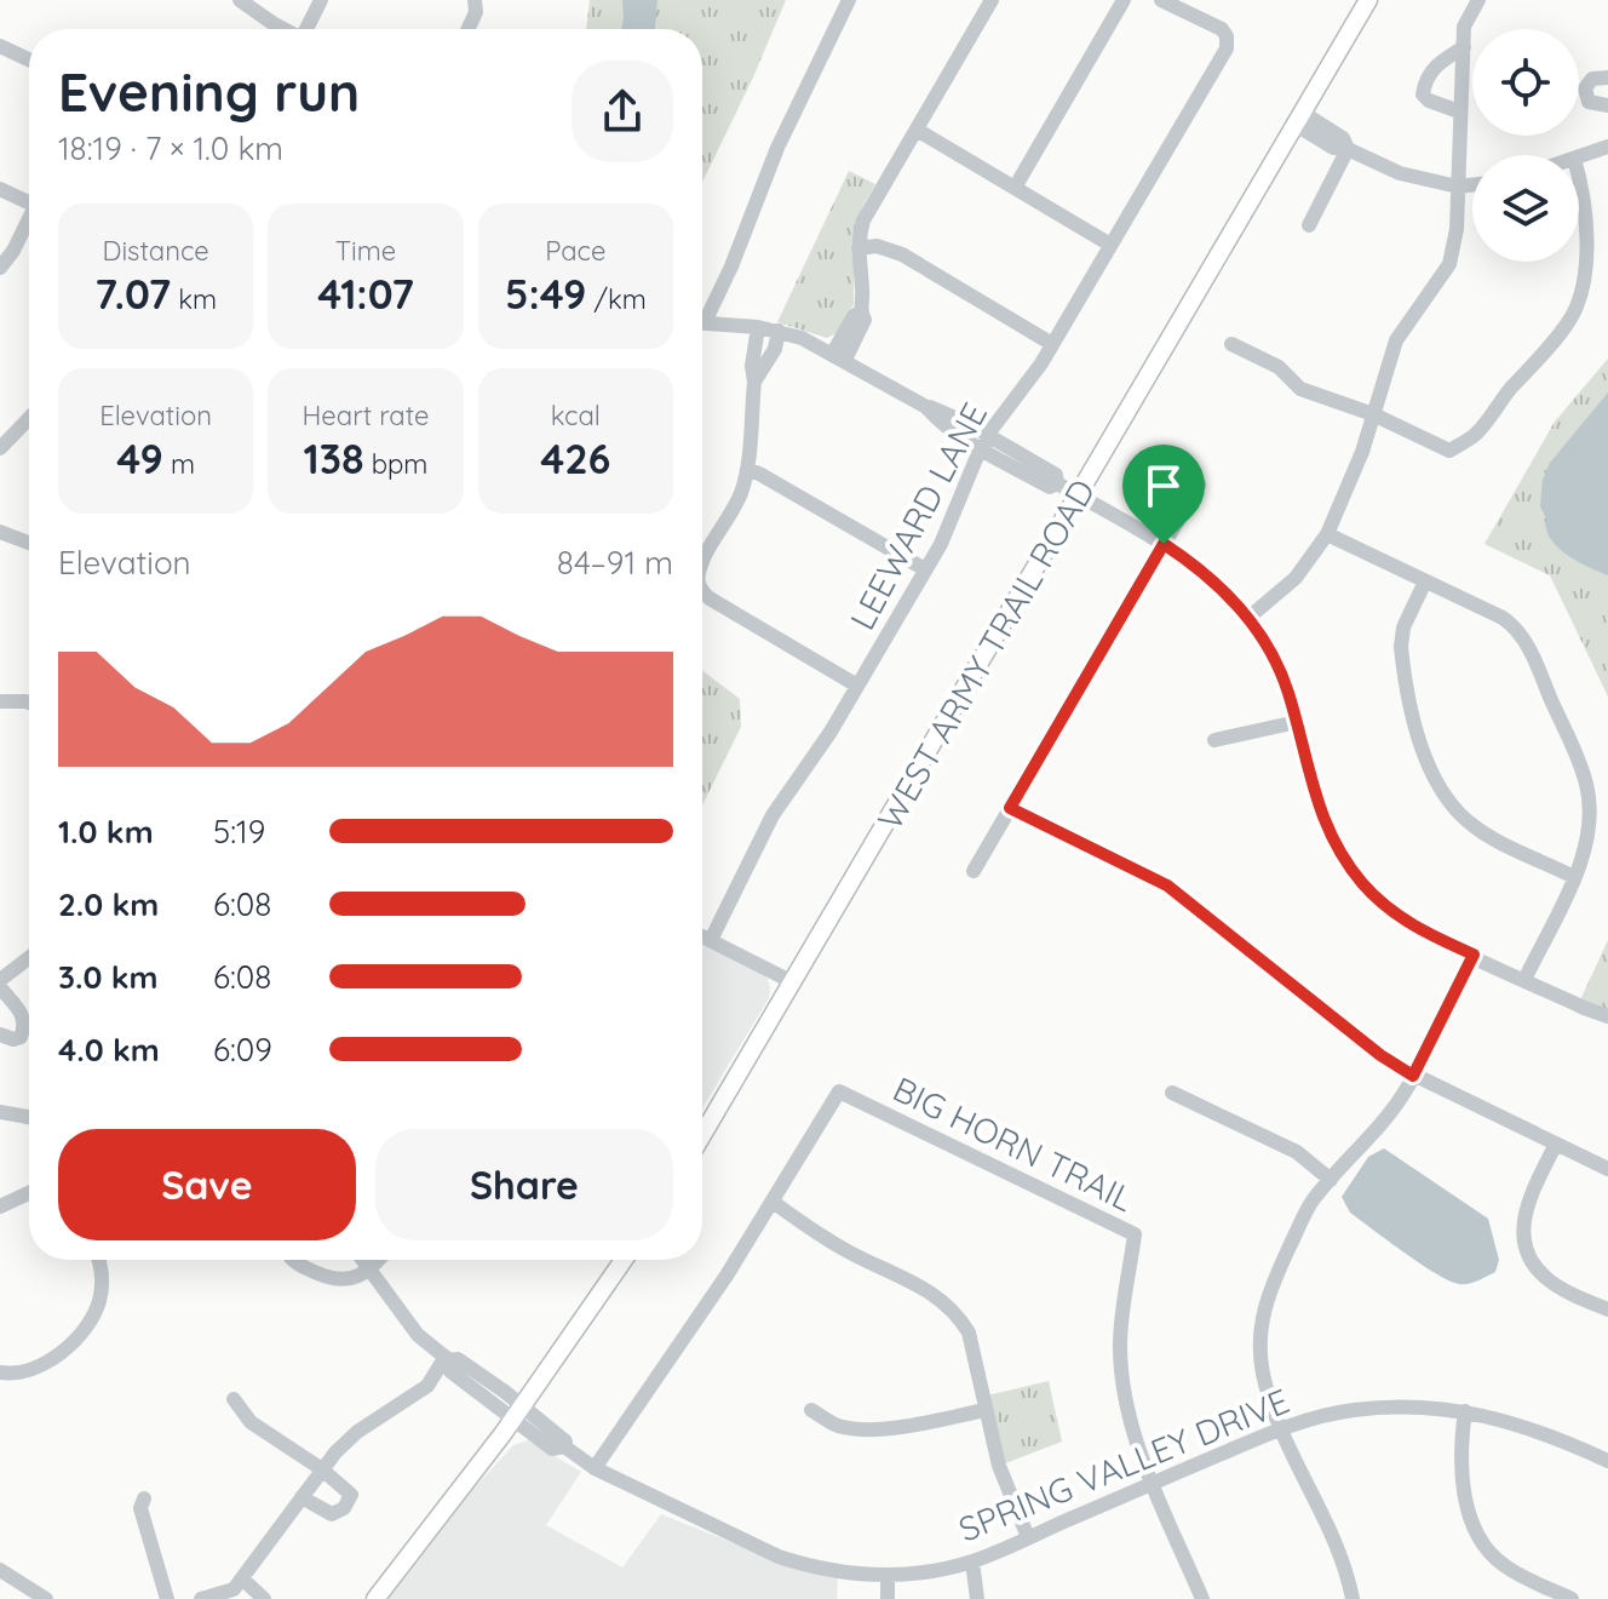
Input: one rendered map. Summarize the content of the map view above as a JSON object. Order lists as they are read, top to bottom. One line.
{"streets":{"main road":["WEST ARMY TRAIL ROAD"],"street":["LEEWARD LANE","BIG HORN TRAIL","SPRING VALLEY DRIVE"]},"crossings":[["BIG HORN TRAIL","SPRING VALLEY DRIVE"]],"page":{"heading":["Evening run","18:19 · 7 × 1.0 km"],"stats":[["Distance","7.07 km"],["Time","41:07"],["Pace","5:49 /km"],["Elevation","49 m"],["Heart rate","138 bpm"],["kcal","426"]],"chart":["Elevation","84–91 m"],"list":[{"name":"1.0 km","note":"5:19"},{"name":"2.0 km","note":"6:08"},{"name":"3.0 km","note":"6:08"},{"name":"4.0 km","note":"6:09"}],"buttons":["Save","Share"]}}
